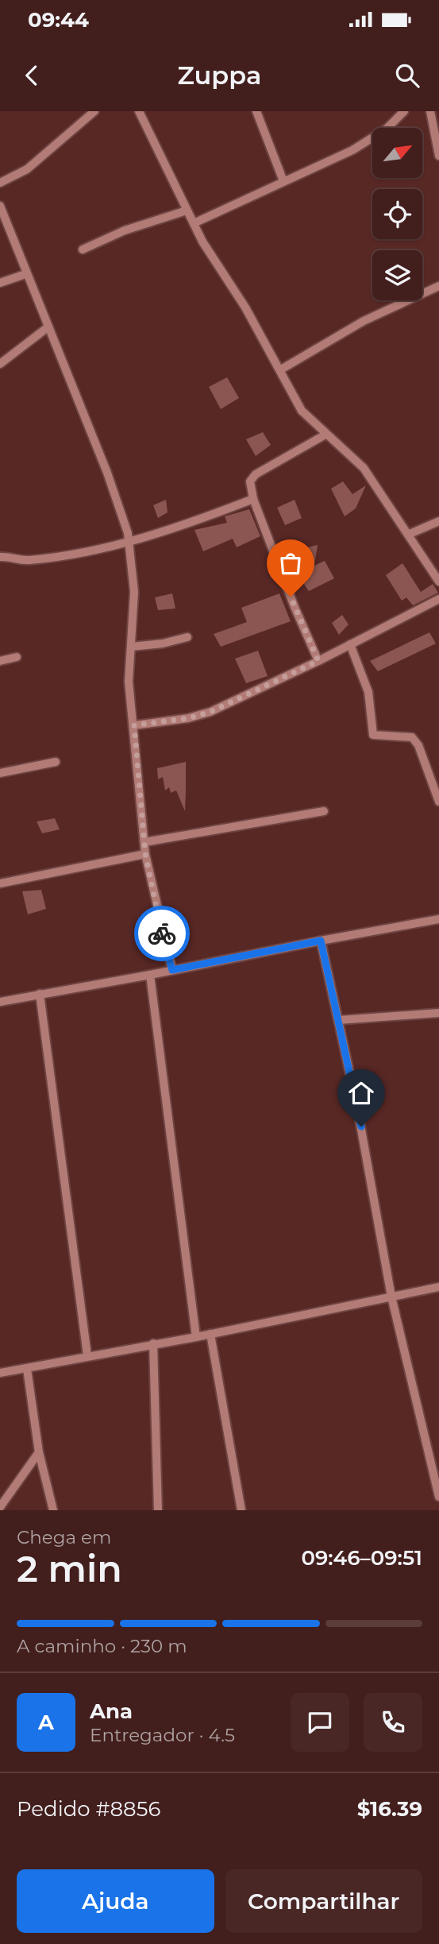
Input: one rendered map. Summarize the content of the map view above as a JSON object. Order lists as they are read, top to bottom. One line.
{"north":"top right","page":{"status":"09:44","header":"Zuppa","heading":["2 min","Chega em","09:46–09:51"],"panel":["Ana","Entregador · 4.5","Pedido #8856","$16.39"],"bar":"A caminho · 230 m","round":"A","buttons":["Ajuda","Compartilhar"]}}
